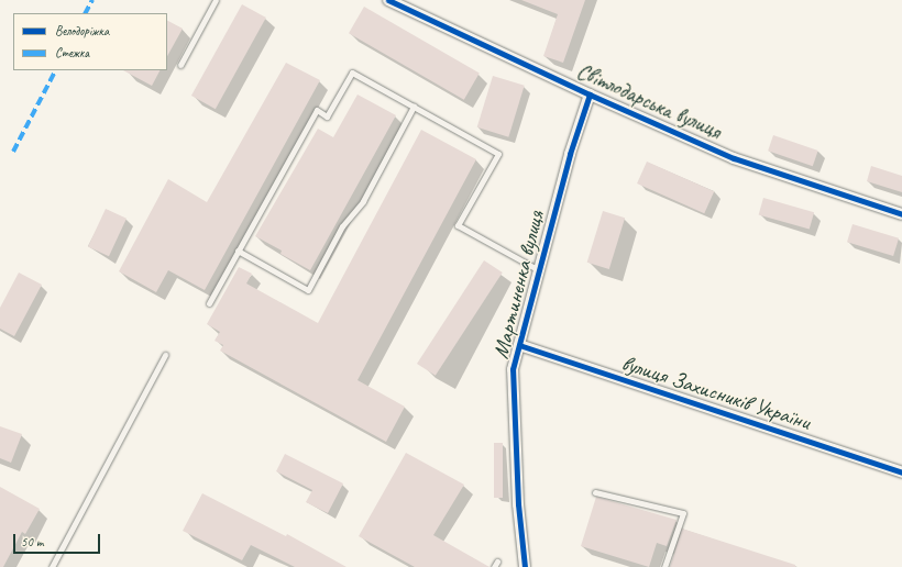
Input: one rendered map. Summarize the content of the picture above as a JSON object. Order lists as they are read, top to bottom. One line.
{"streets":{"street":["Світлодарська вулиця","Мартиненка вулиця","вулиця Захисників України"]},"crossings":[["Світлодарська вулиця","Мартиненка вулиця"],["Мартиненка вулиця","вулиця Захисників України"]],"legend":["Велодоріжка","Стежка"],"scale_bar":"50 m"}
